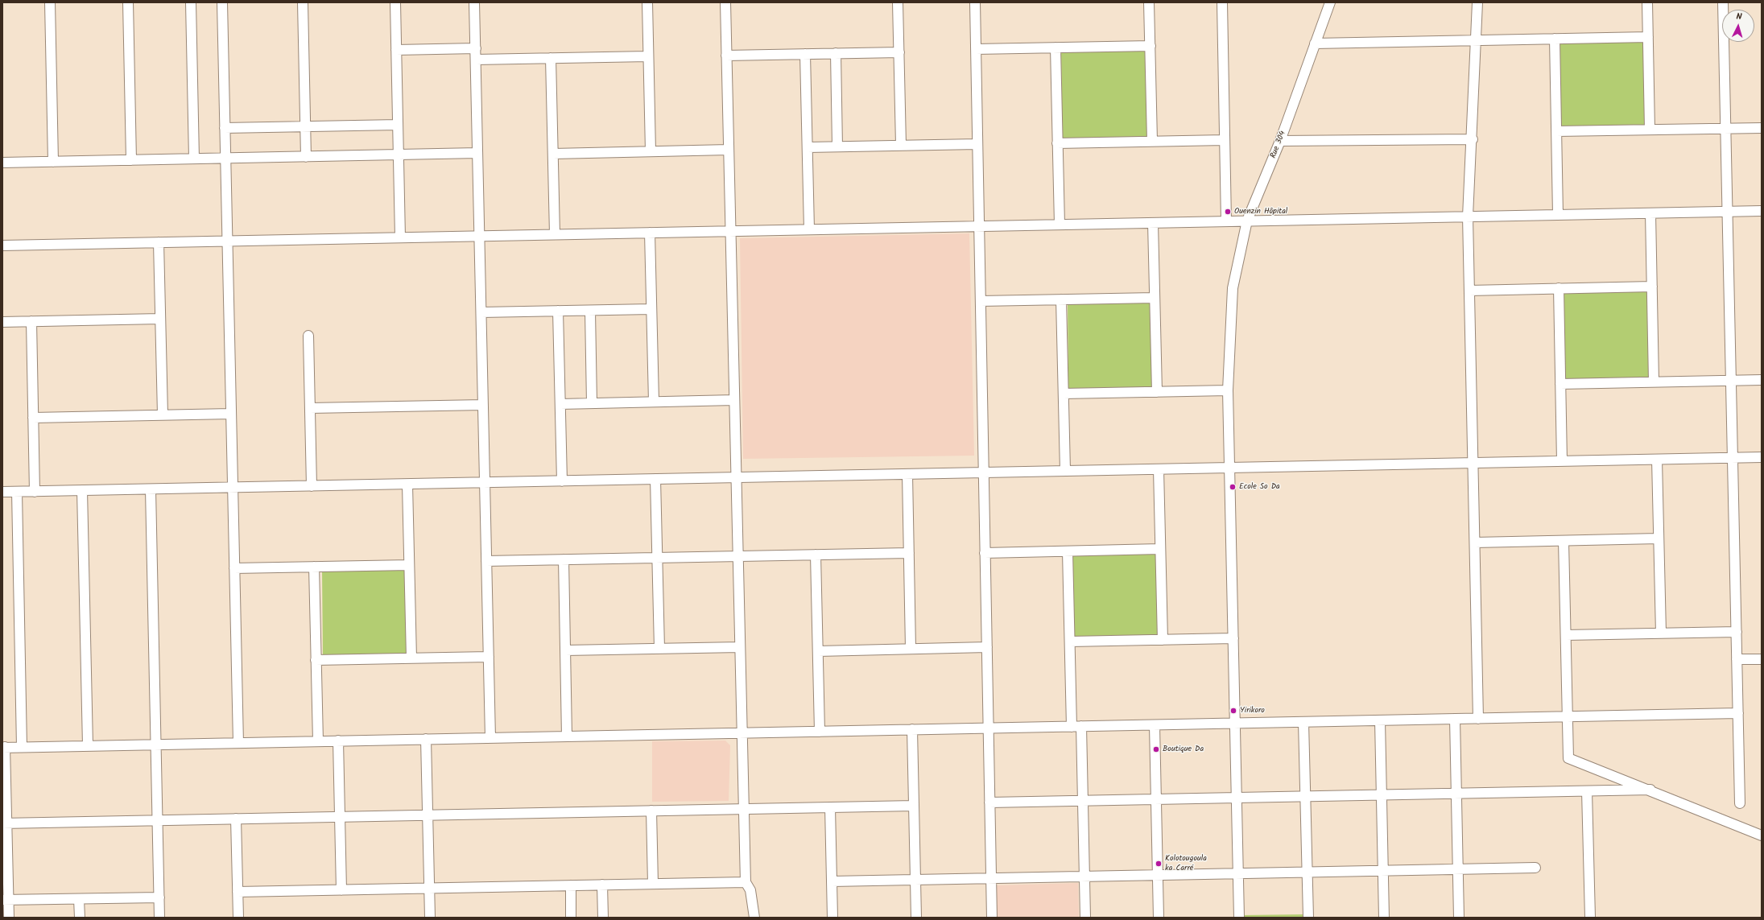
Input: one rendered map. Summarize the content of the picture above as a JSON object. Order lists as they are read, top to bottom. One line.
{"streets":{"street":["Rue 304"]},"places":["Ouenzin Hôpital","Ecole So Da","Yirikoro","Boutique Da","Kolotougoula ka Carré"],"north":"top"}
